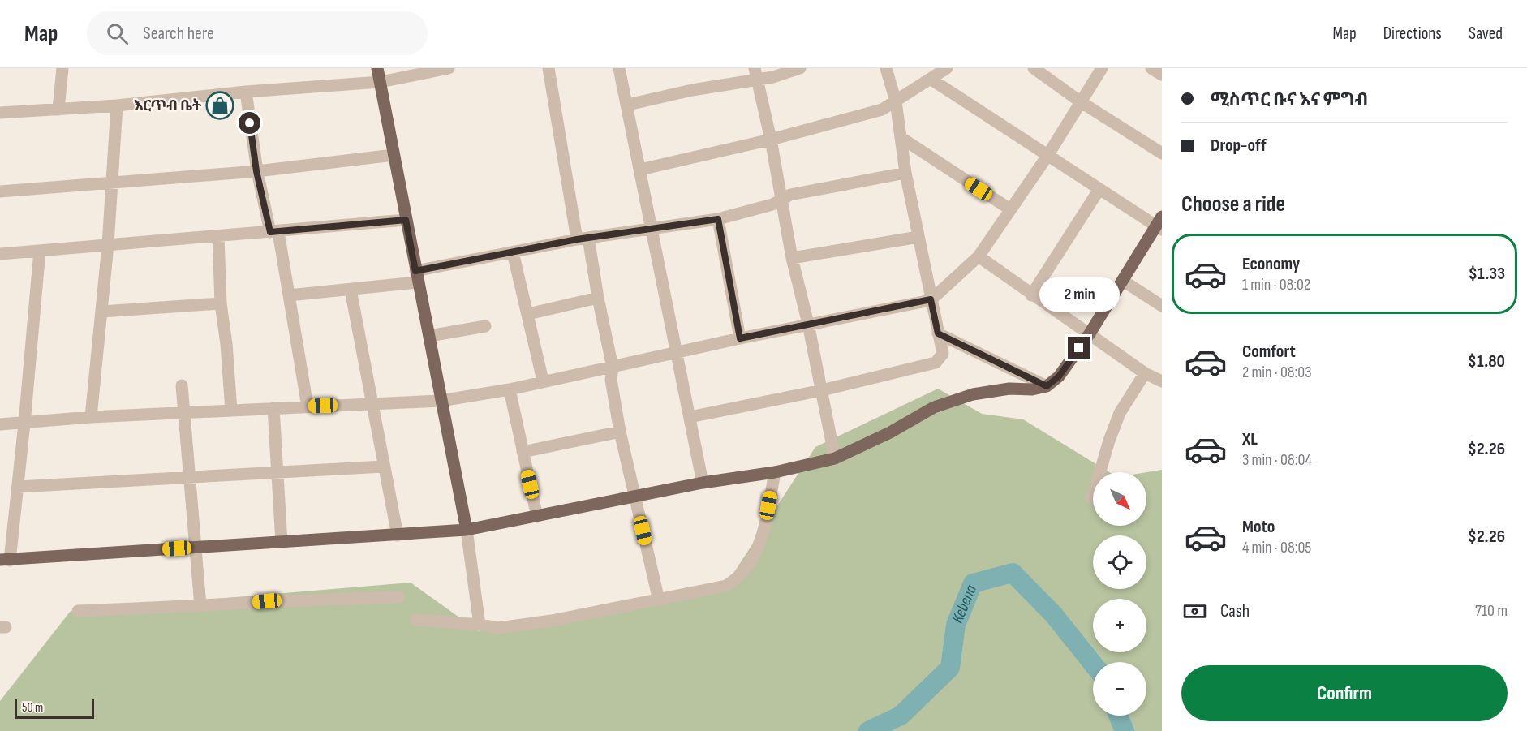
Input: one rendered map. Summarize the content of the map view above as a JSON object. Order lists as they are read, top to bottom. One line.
{"water":["Kebena"],"places":{"shop":["እርጥብ ቤት"]},"scale_bar":"50 m","north":"bottom right","page":{"header":"Map","search":"Search here","nav":["Map","Directions","Saved"],"banner":["ሚስጥር ቡና እና ምግብ","Drop-off"],"heading":"Choose a ride","list":[{"name":"Economy","note":"1 min · 08:02","value":"$1.33"},{"name":"Comfort","note":"2 min · 08:03","value":"$1.80"},{"name":"XL","note":"3 min · 08:04","value":"$2.26"},{"name":"Moto","note":"4 min · 08:05","value":"$2.26"}],"bubble":"2 min","map_buttons":["+","−"],"pay":["Cash","710 m"],"buttons":"Confirm","scale":"50 m"}}
